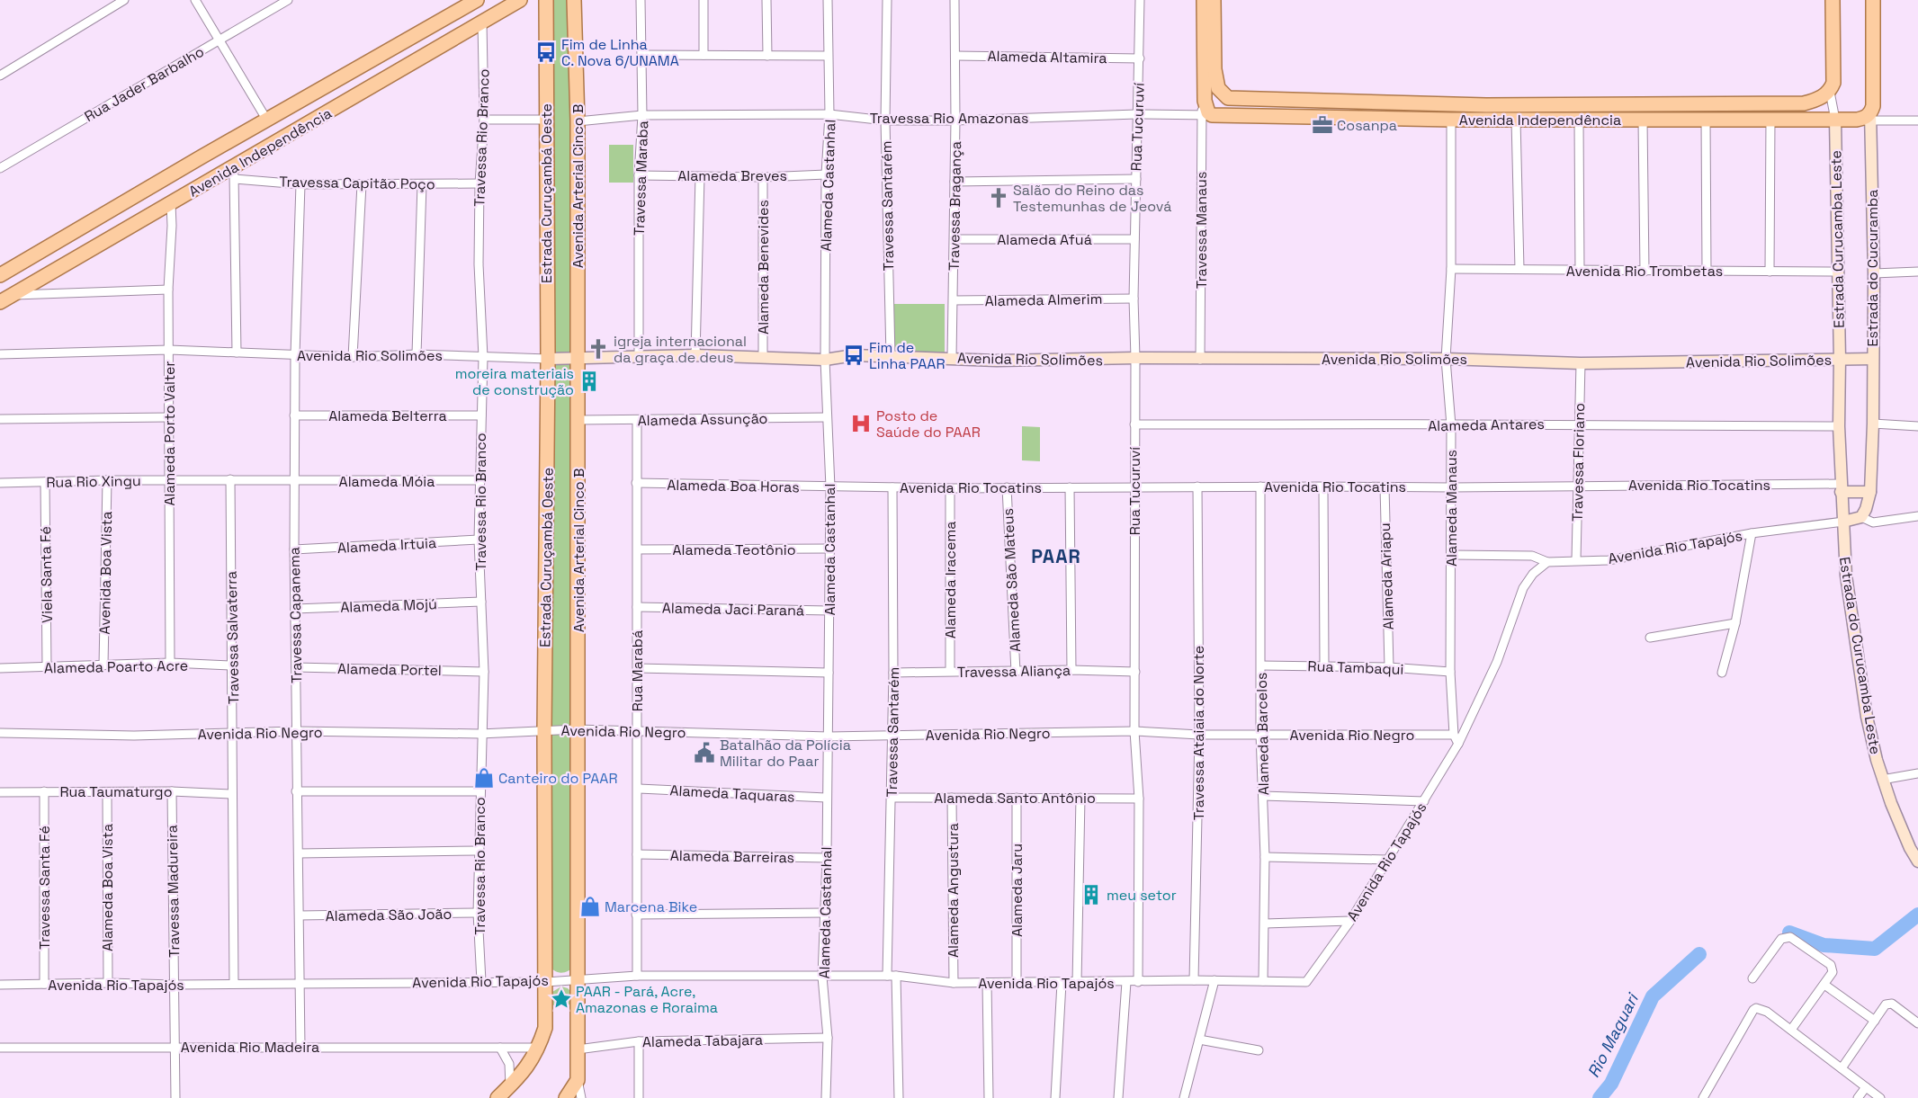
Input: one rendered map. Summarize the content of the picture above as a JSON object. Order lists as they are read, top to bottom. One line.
{"streets":{"main road":["Avenida Independência","Avenida Arterial Cinco B","Estrada Curuçambá Oeste","Estrada Curucamba Leste","Estrada do Cucuramba","Avenida Rio Solimões","Estrada do Curucamba Leste"],"street":["Alameda Altamira","Rua Jader Barbalho","Travessa Rio Amazonas","Rua Tucuruví","Travessa Rio Branco","Alameda Breves","Travessa Maraba","Travessa Capitão Poço","Alameda Castanhal","Travessa Santarém","Travessa Bragança","Travessa Manaus","Alameda Afuá","Alameda Benevides","Avenida Rio Trombetas","Alameda Almerim","Alameda Belterra","Alameda Assunção","Alameda Antares","Alameda Porto Valter","Travessa Floriano","Rua Rio Xingu","Alameda Móia","Avenida Rio Tocatins","Alameda Boa Horas","Alameda Manaus","Alameda Irtuia","Avenida Rio Tapajós","Alameda Teotônio","Avenida Boa Vista","Viela Santa Fé","Alameda Ariapu","Alameda Iracema","Alameda São Mateus","Alameda Mojú","Alameda Jaci Paraná","Travessa Capanema","Travessa Salvaterra","Alameda Poarto Acre","Rua Tambaqui","Alameda Portel","Rua Marabá","Travessa Aliança","Avenida Rio Negro","Travessa Ataiaia do Norte","Alameda Barcelos","Rua Taumaturgo","Alameda Taquaras","Alameda Santo Antônio","Alameda Barreiras","Travessa Santa Fé","Alameda Boa Vista","Alameda Angustura","Alameda Jaru","Travessa Madureira","Alameda São João","Alameda Tabajara","Avenida Rio Madeira"]},"crossings":[["Alameda Altamira","Rua Tucuruví"],["Alameda Altamira","Travessa Bragança"],["Travessa Rio Amazonas","Avenida Independência"],["Travessa Rio Amazonas","Rua Tucuruví"],["Travessa Rio Amazonas","Travessa Maraba"],["Travessa Rio Amazonas","Alameda Castanhal"],["Travessa Rio Amazonas","Avenida Arterial Cinco B"],["Travessa Rio Amazonas","Travessa Santarém"],["Travessa Rio Amazonas","Travessa Bragança"],["Travessa Rio Amazonas","Travessa Manaus"],["Avenida Independência","Travessa Rio Branco"],["Avenida Independência","Travessa Capitão Poço"],["Avenida Independência","Travessa Manaus"],["Avenida Independência","Estrada Curucamba Leste"],["Avenida Independência","Estrada do Cucuramba"],["Avenida Independência","Alameda Porto Valter"],["Avenida Independência","Alameda Manaus"],["Rua Tucuruví","Alameda Afuá"],["Rua Tucuruví","Alameda Almerim"],["Rua Tucuruví","Avenida Rio Solimões"],["Rua Tucuruví","Alameda Antares"],["Rua Tucuruví","Avenida Rio Tocatins"],["Rua Tucuruví","Avenida Rio Tapajós"],["Rua Tucuruví","Travessa Aliança"],["Rua Tucuruví","Avenida Rio Negro"],["Rua Tucuruví","Alameda Santo Antônio"],["Travessa Rio Branco","Travessa Capitão Poço"],["Travessa Rio Branco","Avenida Rio Solimões"],["Travessa Rio Branco","Alameda Belterra"],["Travessa Rio Branco","Alameda Móia"],["Travessa Rio Branco","Alameda Irtuia"],["Travessa Rio Branco","Avenida Rio Tapajós"],["Travessa Rio Branco","Alameda Mojú"],["Travessa Rio Branco","Alameda Portel"],["Travessa Rio Branco","Avenida Rio Negro"],["Travessa Rio Branco","Alameda São João"],["Alameda Breves","Travessa Maraba"],["Alameda Breves","Alameda Castanhal"],["Alameda Breves","Alameda Benevides"],["Travessa Maraba","Avenida Rio Solimões"],["Travessa Capitão Poço","Travessa Capanema"],["Alameda Castanhal","Avenida Rio Solimões"],["Alameda Castanhal","Alameda Assunção"],["Alameda Castanhal","Avenida Rio Tocatins"],["Alameda Castanhal","Alameda Boa Horas"],["Alameda Castanhal","Avenida Rio Tapajós"],["Alameda Castanhal","Alameda Teotônio"],["Alameda Castanhal","Alameda Jaci Paraná"],["Alameda Castanhal","Avenida Rio Negro"],["Alameda Castanhal","Alameda Taquaras"],["Alameda Castanhal","Alameda Barreiras"],["Alameda Castanhal","Alameda Tabajara"],["Avenida Arterial Cinco B","Avenida Rio Solimões"],["Avenida Arterial Cinco B","Alameda Assunção"],["Avenida Arterial Cinco B","Avenida Rio Tapajós"],["Avenida Arterial Cinco B","Avenida Rio Negro"],["Avenida Arterial Cinco B","Alameda Tabajara"],["Estrada Curuçambá Oeste","Avenida Rio Solimões"],["Estrada Curuçambá Oeste","Avenida Rio Tapajós"],["Estrada Curuçambá Oeste","Avenida Rio Negro"],["Estrada Curuçambá Oeste","Avenida Rio Madeira"],["Travessa Santarém","Avenida Rio Solimões"],["Travessa Santarém","Avenida Rio Tocatins"],["Travessa Santarém","Avenida Rio Tapajós"],["Travessa Santarém","Travessa Aliança"],["Travessa Santarém","Avenida Rio Negro"],["Travessa Santarém","Alameda Santo Antônio"],["Travessa Bragança","Alameda Afuá"],["Travessa Bragança","Alameda Almerim"],["Travessa Bragança","Avenida Rio Solimões"],["Travessa Manaus","Avenida Rio Solimões"],["Estrada Curucamba Leste","Avenida Rio Trombetas"],["Estrada Curucamba Leste","Avenida Rio Solimões"],["Alameda Benevides","Avenida Rio Solimões"],["Estrada do Cucuramba","Avenida Rio Solimões"],["Avenida Rio Trombetas","Alameda Manaus"],["Avenida Rio Solimões","Alameda Porto Valter"],["Avenida Rio Solimões","Travessa Floriano"],["Avenida Rio Solimões","Alameda Manaus"],["Avenida Rio Solimões","Travessa Capanema"],["Alameda Belterra","Travessa Capanema"],["Alameda Assunção","Rua Marabá"],["Alameda Antares","Travessa Floriano"],["Alameda Antares","Alameda Manaus"],["Alameda Porto Valter","Rua Rio Xingu"],["Alameda Porto Valter","Alameda Poarto Acre"],["Travessa Floriano","Avenida Rio Tocatins"],["Travessa Floriano","Avenida Rio Tapajós"],["Rua Rio Xingu","Alameda Móia"],["Rua Rio Xingu","Avenida Boa Vista"],["Rua Rio Xingu","Viela Santa Fé"],["Rua Rio Xingu","Travessa Capanema"],["Rua Rio Xingu","Travessa Salvaterra"],["Alameda Móia","Travessa Capanema"],["Avenida Rio Tocatins","Alameda Boa Horas"],["Avenida Rio Tocatins","Alameda Manaus"],["Avenida Rio Tocatins","Alameda Ariapu"],["Avenida Rio Tocatins","Alameda Iracema"],["Avenida Rio Tocatins","Alameda São Mateus"],["Avenida Rio Tocatins","Travessa Ataiaia do Norte"],["Avenida Rio Tocatins","Alameda Barcelos"],["Alameda Boa Horas","Rua Marabá"],["Alameda Manaus","Rua Tambaqui"],["Alameda Manaus","Avenida Rio Negro"],["Alameda Irtuia","Travessa Capanema"],["Avenida Rio Tapajós","Travessa Capanema"],["Avenida Rio Tapajós","Travessa Salvaterra"],["Avenida Rio Tapajós","Estrada do Curucamba Leste"],["Avenida Rio Tapajós","Rua Marabá"],["Avenida Rio Tapajós","Travessa Ataiaia do Norte"],["Avenida Rio Tapajós","Alameda Barcelos"],["Avenida Rio Tapajós","Travessa Santa Fé"],["Avenida Rio Tapajós","Alameda Boa Vista"],["Avenida Rio Tapajós","Alameda Angustura"],["Avenida Rio Tapajós","Alameda Jaru"],["Avenida Rio Tapajós","Travessa Madureira"],["Alameda Teotônio","Rua Marabá"],["Avenida Boa Vista","Alameda Poarto Acre"],["Viela Santa Fé","Alameda Poarto Acre"],["Alameda Ariapu","Rua Tambaqui"],["Alameda Iracema","Travessa Aliança"],["Alameda São Mateus","Travessa Aliança"],["Alameda Mojú","Travessa Capanema"],["Alameda Jaci Paraná","Rua Marabá"],["Travessa Capanema","Alameda Portel"],["Travessa Capanema","Avenida Rio Negro"],["Travessa Capanema","Alameda São João"],["Travessa Capanema","Avenida Rio Madeira"],["Travessa Salvaterra","Alameda Poarto Acre"],["Travessa Salvaterra","Avenida Rio Negro"],["Travessa Salvaterra","Rua Taumaturgo"],["Rua Tambaqui","Alameda Barcelos"],["Rua Marabá","Avenida Rio Negro"],["Rua Marabá","Alameda Taquaras"],["Rua Marabá","Alameda Barreiras"],["Avenida Rio Negro","Travessa Ataiaia do Norte"],["Avenida Rio Negro","Alameda Barcelos"],["Rua Taumaturgo","Travessa Santa Fé"],["Rua Taumaturgo","Alameda Boa Vista"],["Rua Taumaturgo","Travessa Madureira"],["Alameda Santo Antônio","Alameda Angustura"],["Alameda Santo Antônio","Alameda Jaru"],["Travessa Madureira","Avenida Rio Madeira"]],"districts":["PAAR"],"water":["Rio Maguari"],"places":{"bus stop":["Fim de Linha C. Nova 6/UNAMA","Fim de Linha PAAR"],"office":["Cosanpa"],"church":["Salão do Reino das Testemunhas de Jeová","igreja internacional da graça de deus"],"building":["moreira materiais de construção","meu setor"],"hospital":["Posto de Saúde do PAAR"],"public building":["Batalhão da Polícia Militar do Paar"],"shop":["Canteiro do PAAR","Marcena Bike"],"place":["PAAR - Pará, Acre, Amazonas e Roraima"]}}
